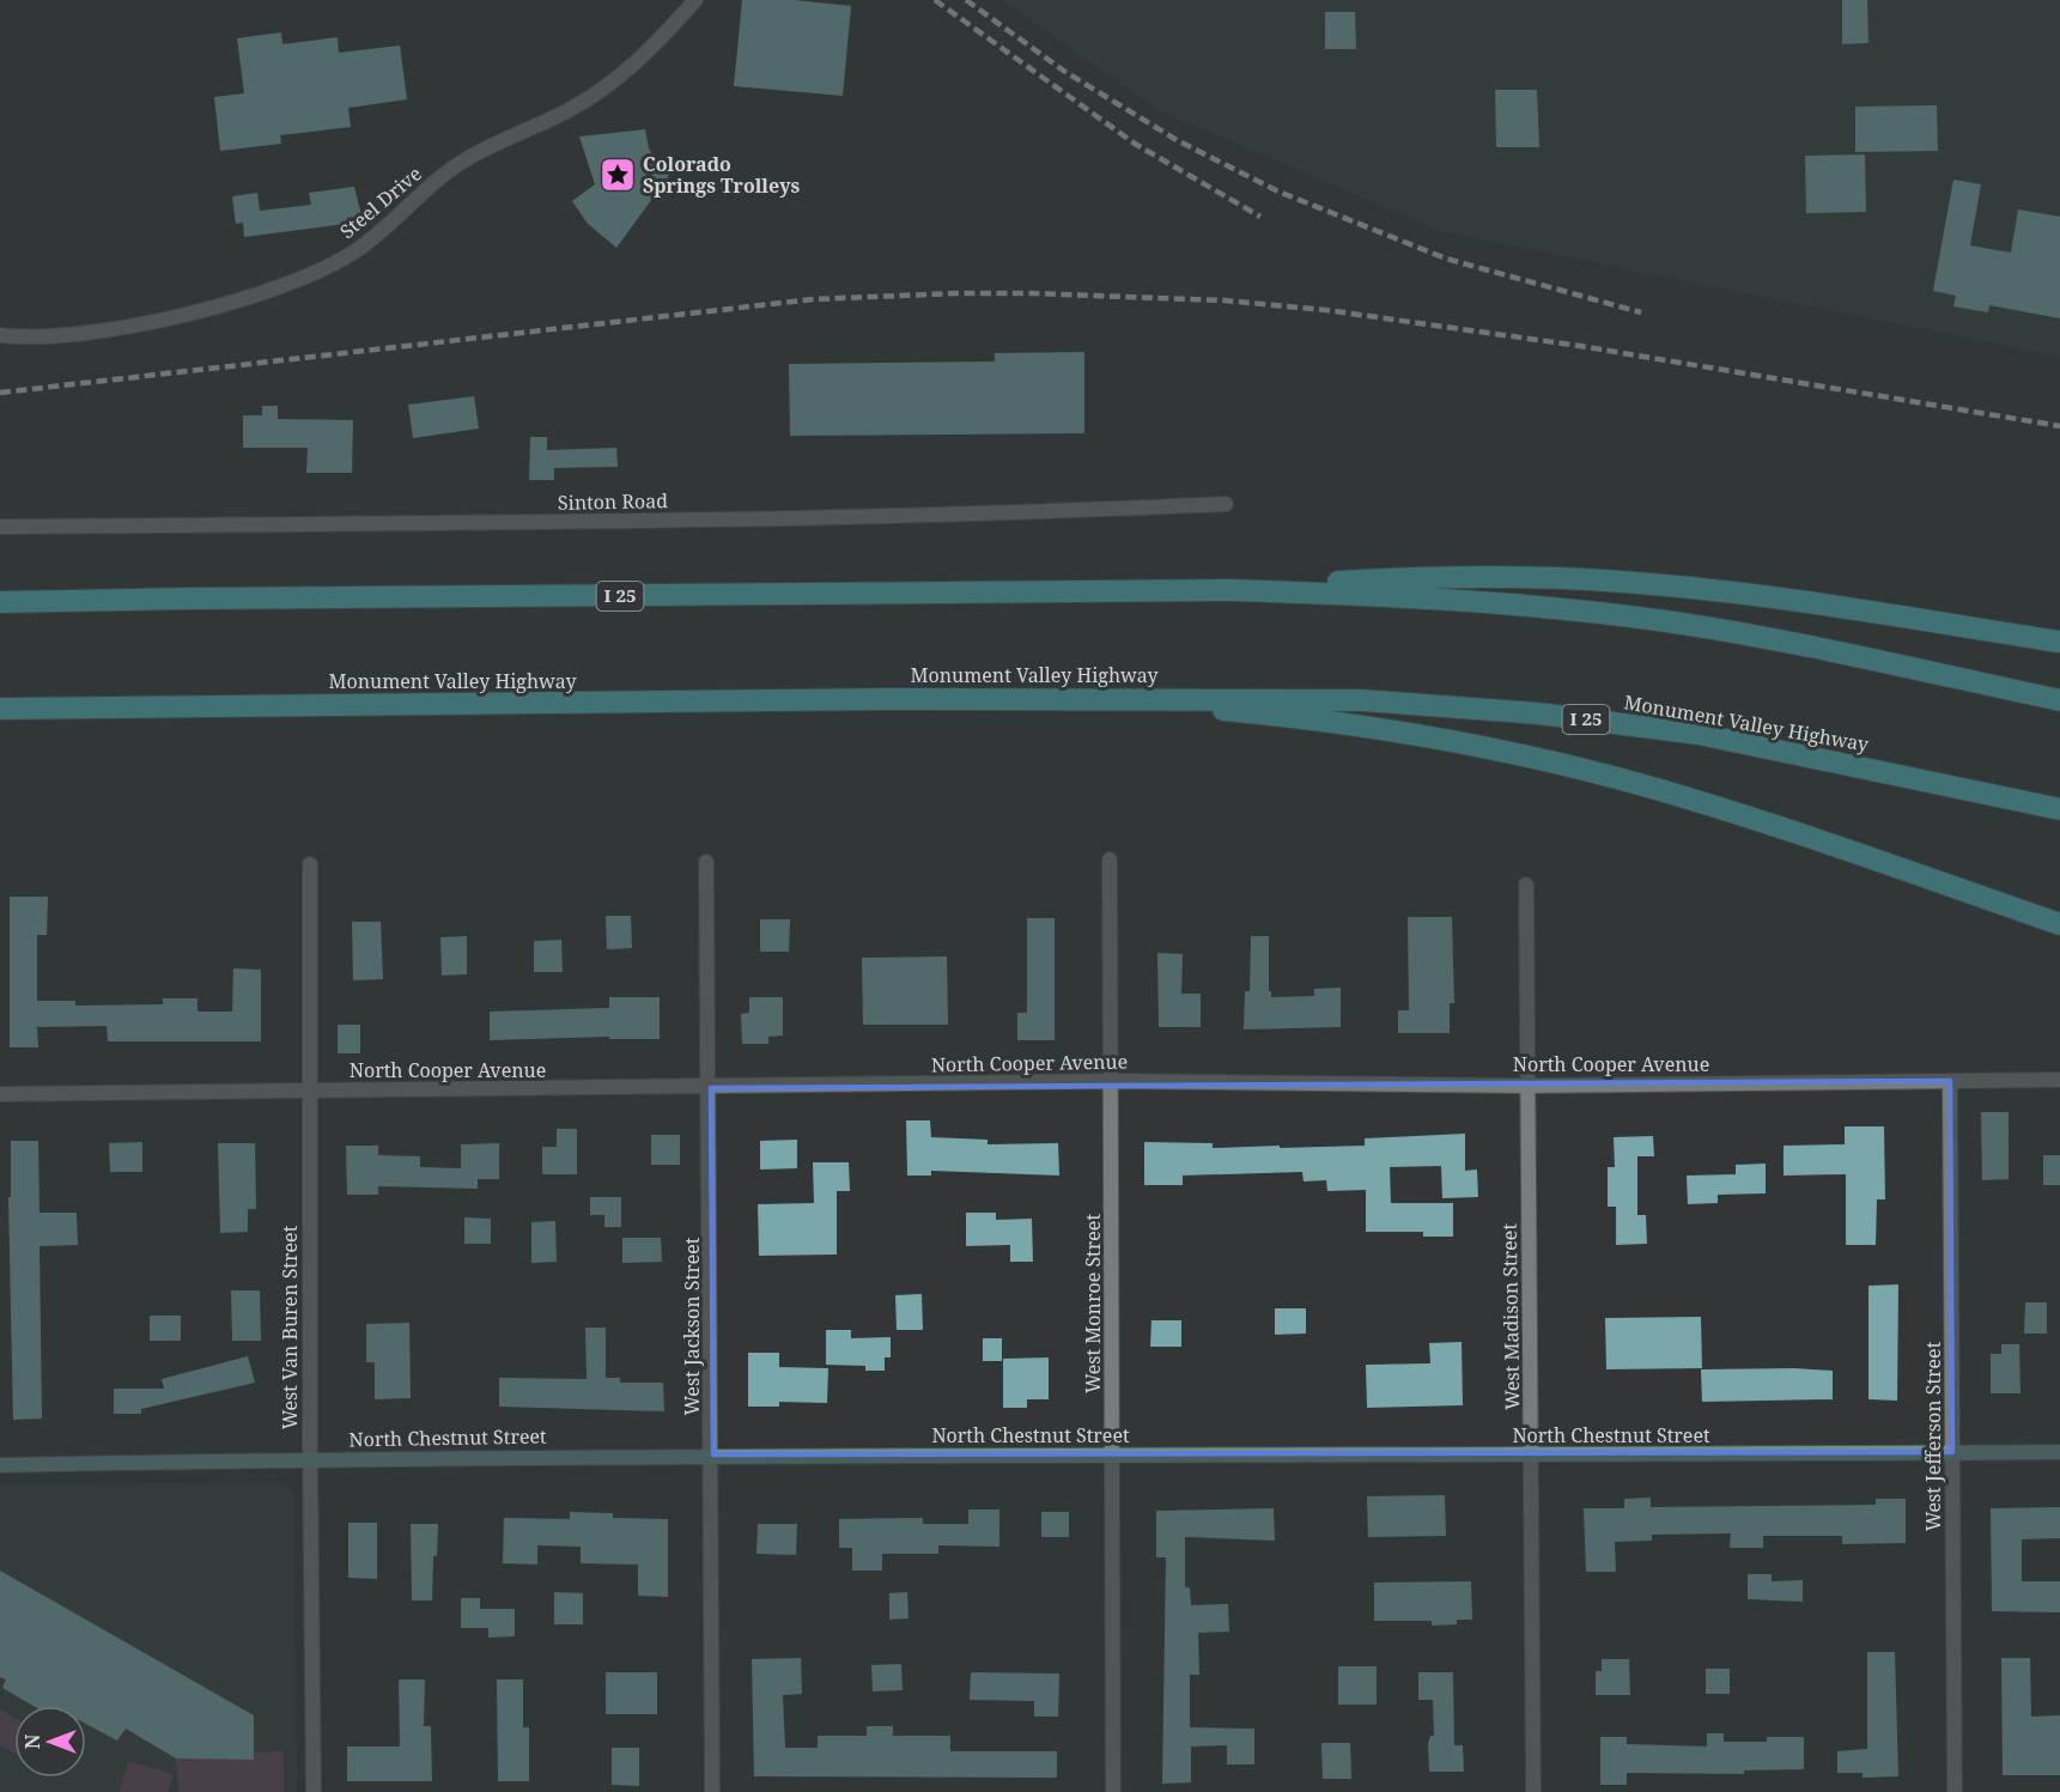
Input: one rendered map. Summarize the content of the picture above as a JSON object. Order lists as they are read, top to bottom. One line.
{"streets":{"highway":["I 25","Monument Valley Highway"],"main road":["North Chestnut Street"],"street":["Steel Drive","Sinton Road","North Cooper Avenue","West Monroe Street","West Madison Street","West Jackson Street","West Van Buren Street","West Jefferson Street"]},"crossings":[["North Cooper Avenue","West Monroe Street"],["North Cooper Avenue","West Madison Street"],["North Cooper Avenue","West Jackson Street"],["North Cooper Avenue","West Van Buren Street"],["North Cooper Avenue","West Jefferson Street"],["West Monroe Street","North Chestnut Street"],["West Madison Street","North Chestnut Street"],["West Jackson Street","North Chestnut Street"],["West Van Buren Street","North Chestnut Street"],["North Chestnut Street","West Jefferson Street"]],"places":{"place":["Colorado Springs Trolleys"]},"north":"left"}
